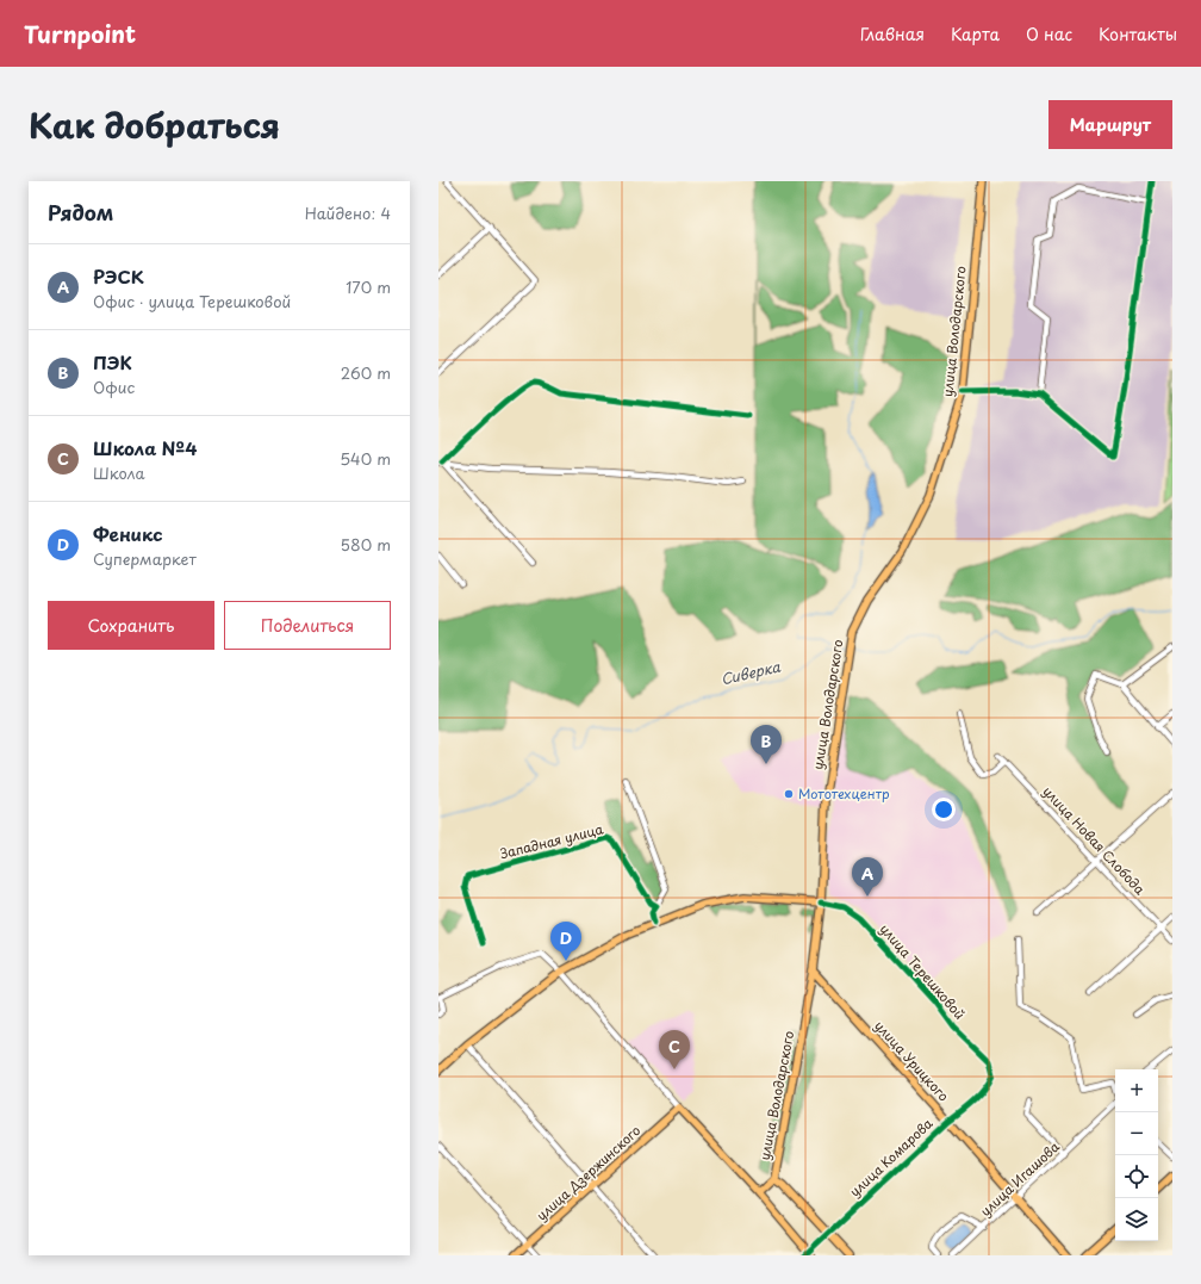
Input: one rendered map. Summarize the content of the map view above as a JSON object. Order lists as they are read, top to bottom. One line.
{"streets":{"main road":["улица Володарского","улица Терешковой","улица Урицкого","улица Дзержинского"],"street":["улица Новая Слобода","Западная улица","улица Комарова","улица Игашова"]},"crossings":[["улица Володарского","улица Терешковой"],["улица Володарского","улица Урицкого"],["улица Терешковой","улица Комарова"],["улица Урицкого","улица Комарова"],["улица Урицкого","улица Игашова"]],"water":["Сиверка"],"places":["Мототехцентр"],"page":{"header":"Turnpoint","nav":["Главная","Карта","О нас","Контакты"],"title":"Как добраться","buttons":["Маршрут",["Сохранить","Поделиться"]],"heading":["Рядом","Найдено: 4"],"list":[{"mark":"A","name":"РЭСК","note":"Офис · улица Терешковой","value":"170 m"},{"mark":"B","name":"ПЭК","note":"Офис","value":"260 m"},{"mark":"C","name":"Школа №4","note":"Школа","value":"540 m"},{"mark":"D","name":"Феникс","note":"Супермаркет","value":"580 m"}],"pins":["B","A","D","C"],"map_buttons":["+","−"]}}
